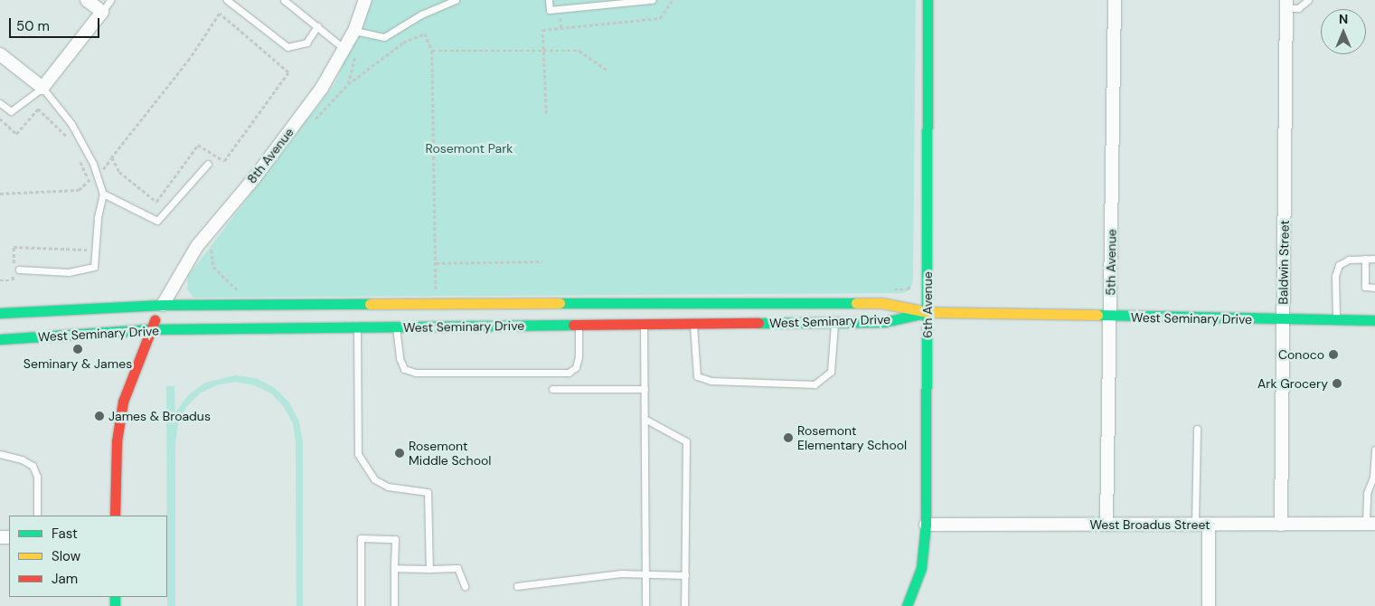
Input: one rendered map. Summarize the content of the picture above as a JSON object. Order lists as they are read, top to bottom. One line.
{"streets":{"main road":["6th Avenue","West Seminary Drive"],"street":["8th Avenue","5th Avenue","Baldwin Street","West Broadus Street"]},"crossings":[["8th Avenue","West Seminary Drive"],["5th Avenue","West Seminary Drive"],["5th Avenue","West Broadus Street"],["Baldwin Street","West Seminary Drive"],["Baldwin Street","West Broadus Street"],["6th Avenue","West Seminary Drive"],["6th Avenue","West Broadus Street"]],"parks":["Rosemont Park"],"places":["Seminary & James","Conoco","Ark Grocery","James & Broadus","Rosemont Elementary School","Rosemont Middle School"],"legend":["Fast","Slow","Jam"],"scale_bar":"50 m","north":"top"}
